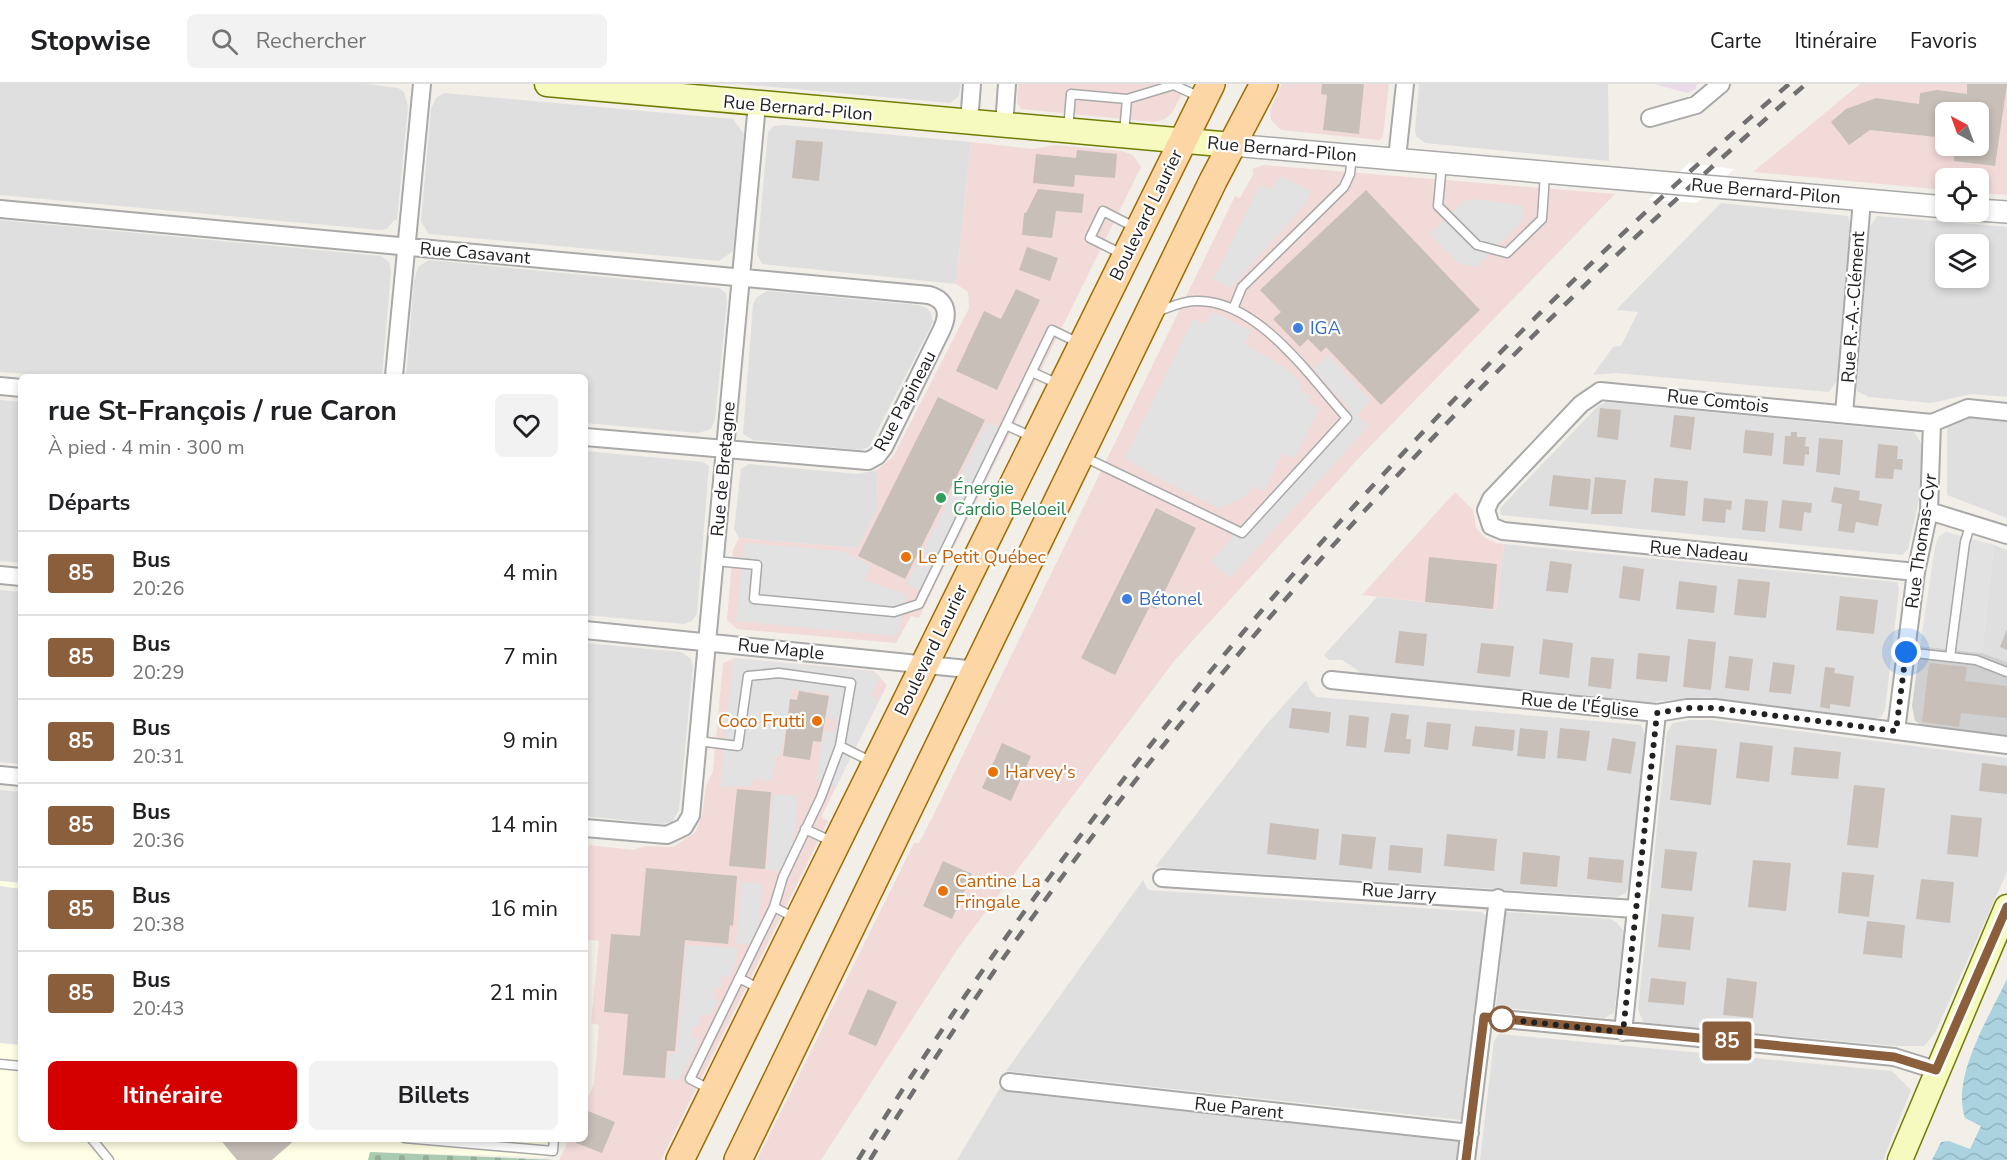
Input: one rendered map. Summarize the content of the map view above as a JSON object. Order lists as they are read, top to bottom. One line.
{"streets":{"main road":["Rue Bernard-Pilon","Boulevard Laurier"],"street":["Rue Casavant","Rue R.-A.-Clément","Rue Papineau","Rue Comtois","Rue de Bretagne","Rue Thomas-Cyr","Rue Nadeau","Rue Maple","Rue de l'Église","Rue Jarry","Rue Parent"]},"crossings":[["Rue Bernard-Pilon","Boulevard Laurier"],["Rue Bernard-Pilon","Rue R.-A.-Clément"],["Rue Bernard-Pilon","Rue de Bretagne"],["Boulevard Laurier","Rue Maple"],["Rue Casavant","Rue Papineau"],["Rue Casavant","Rue de Bretagne"],["Rue R.-A.-Clément","Rue Comtois"],["Rue Papineau","Rue de Bretagne"],["Rue Comtois","Rue Thomas-Cyr"],["Rue Comtois","Rue Nadeau"],["Rue de Bretagne","Rue Maple"],["Rue Thomas-Cyr","Rue Nadeau"],["Rue Thomas-Cyr","Rue de l'Église"]],"places":["IGA","Énergie Cardio Beloeil","Le Petit Québec","Bétonel","Coco Frutti","Harvey's","Cantine La Fringale"],"lines":["bus line 85"],"north":"top left","page":{"header":"Stopwise","search":"Rechercher","nav":["Carte","Itinéraire","Favoris"],"on_map":"85","heading":[["rue St-François / rue Caron","À pied · 4 min · 300 m"],"Départs"],"list":[{"mark":"85","name":"Bus","note":"20:26","value":"4 min"},{"mark":"85","name":"Bus","note":"20:29","value":"7 min"},{"mark":"85","name":"Bus","note":"20:31","value":"9 min"},{"mark":"85","name":"Bus","note":"20:36","value":"14 min"},{"mark":"85","name":"Bus","note":"20:38","value":"16 min"},{"mark":"85","name":"Bus","note":"20:43","value":"21 min"}],"buttons":["Itinéraire","Billets"]}}
